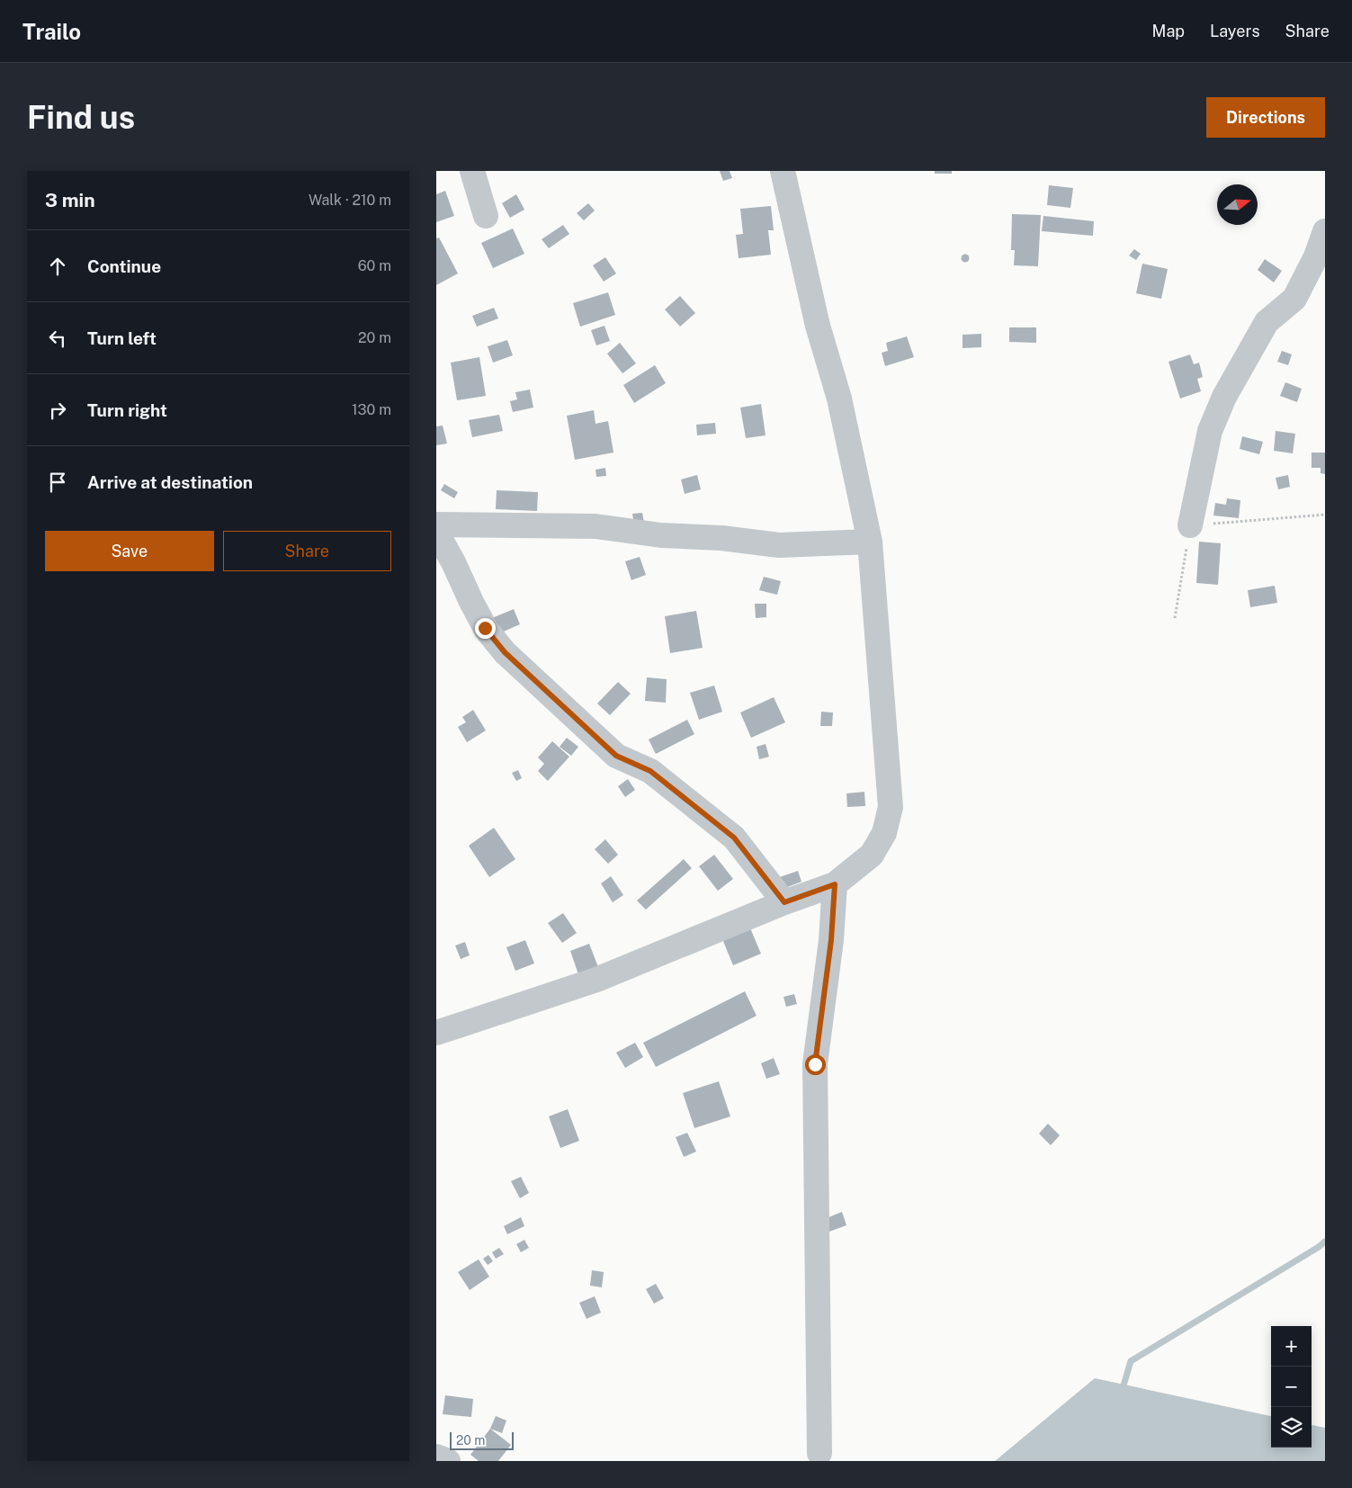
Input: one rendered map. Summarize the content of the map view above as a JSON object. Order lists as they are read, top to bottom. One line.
{"scale_bar":"20 m","north":"right","page":{"header":"Trailo","nav":["Map","Layers","Share"],"buttons":["Directions",["Save","Share"]],"title":"Find us","heading":["3 min","Walk · 210 m"],"list":[["Continue","60 m"],["Turn left","20 m"],["Turn right","130 m"],"Arrive at destination"],"map_buttons":["+","−"],"scale":"20 m"}}
